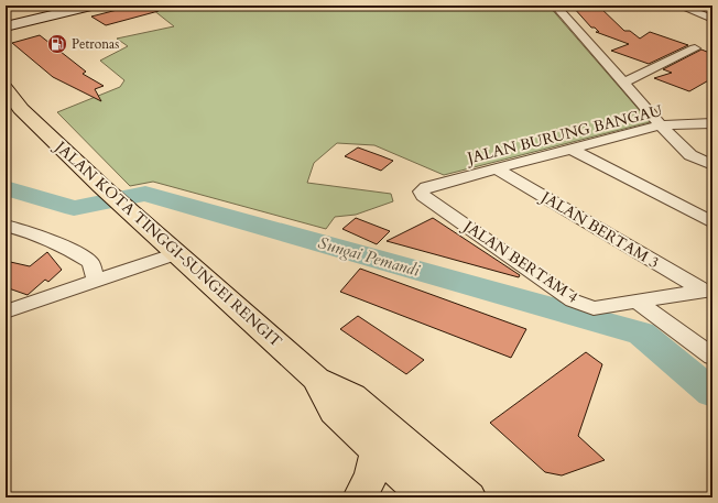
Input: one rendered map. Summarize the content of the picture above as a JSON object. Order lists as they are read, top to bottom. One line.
{"streets":{"main road":["JALAN KOTA TINGGI-SUNGEI RENGIT"],"street":["JALAN BURUNG BANGAU","JALAN BERTAM 3","JALAN BERTAM 4"]},"crossings":[["JALAN BURUNG BANGAU","JALAN BERTAM 3"],["JALAN BURUNG BANGAU","JALAN BERTAM 4"]],"water":["Sungai Pemandi"],"places":{"fuel station":["Petronas"]}}
